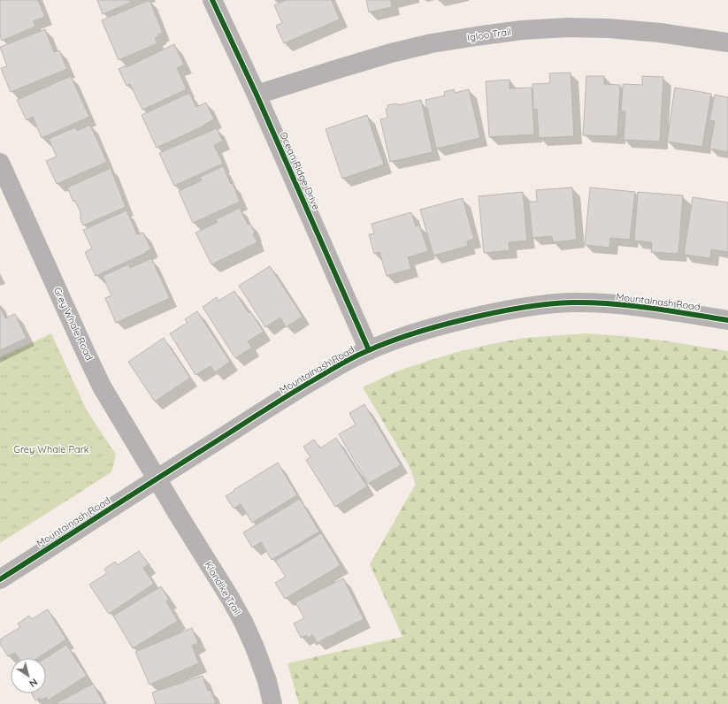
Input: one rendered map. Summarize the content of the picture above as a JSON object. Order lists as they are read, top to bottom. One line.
{"streets":{"street":["Igloo Trail","Ocean Ridge Drive","Mountainash Road","Grey Whale Road","Klondike Trail"]},"crossings":[["Igloo Trail","Ocean Ridge Drive"],["Ocean Ridge Drive","Mountainash Road"],["Mountainash Road","Grey Whale Road"],["Mountainash Road","Klondike Trail"],["Grey Whale Road","Klondike Trail"]],"parks":["Grey Whale Park"],"north":"bottom right"}
